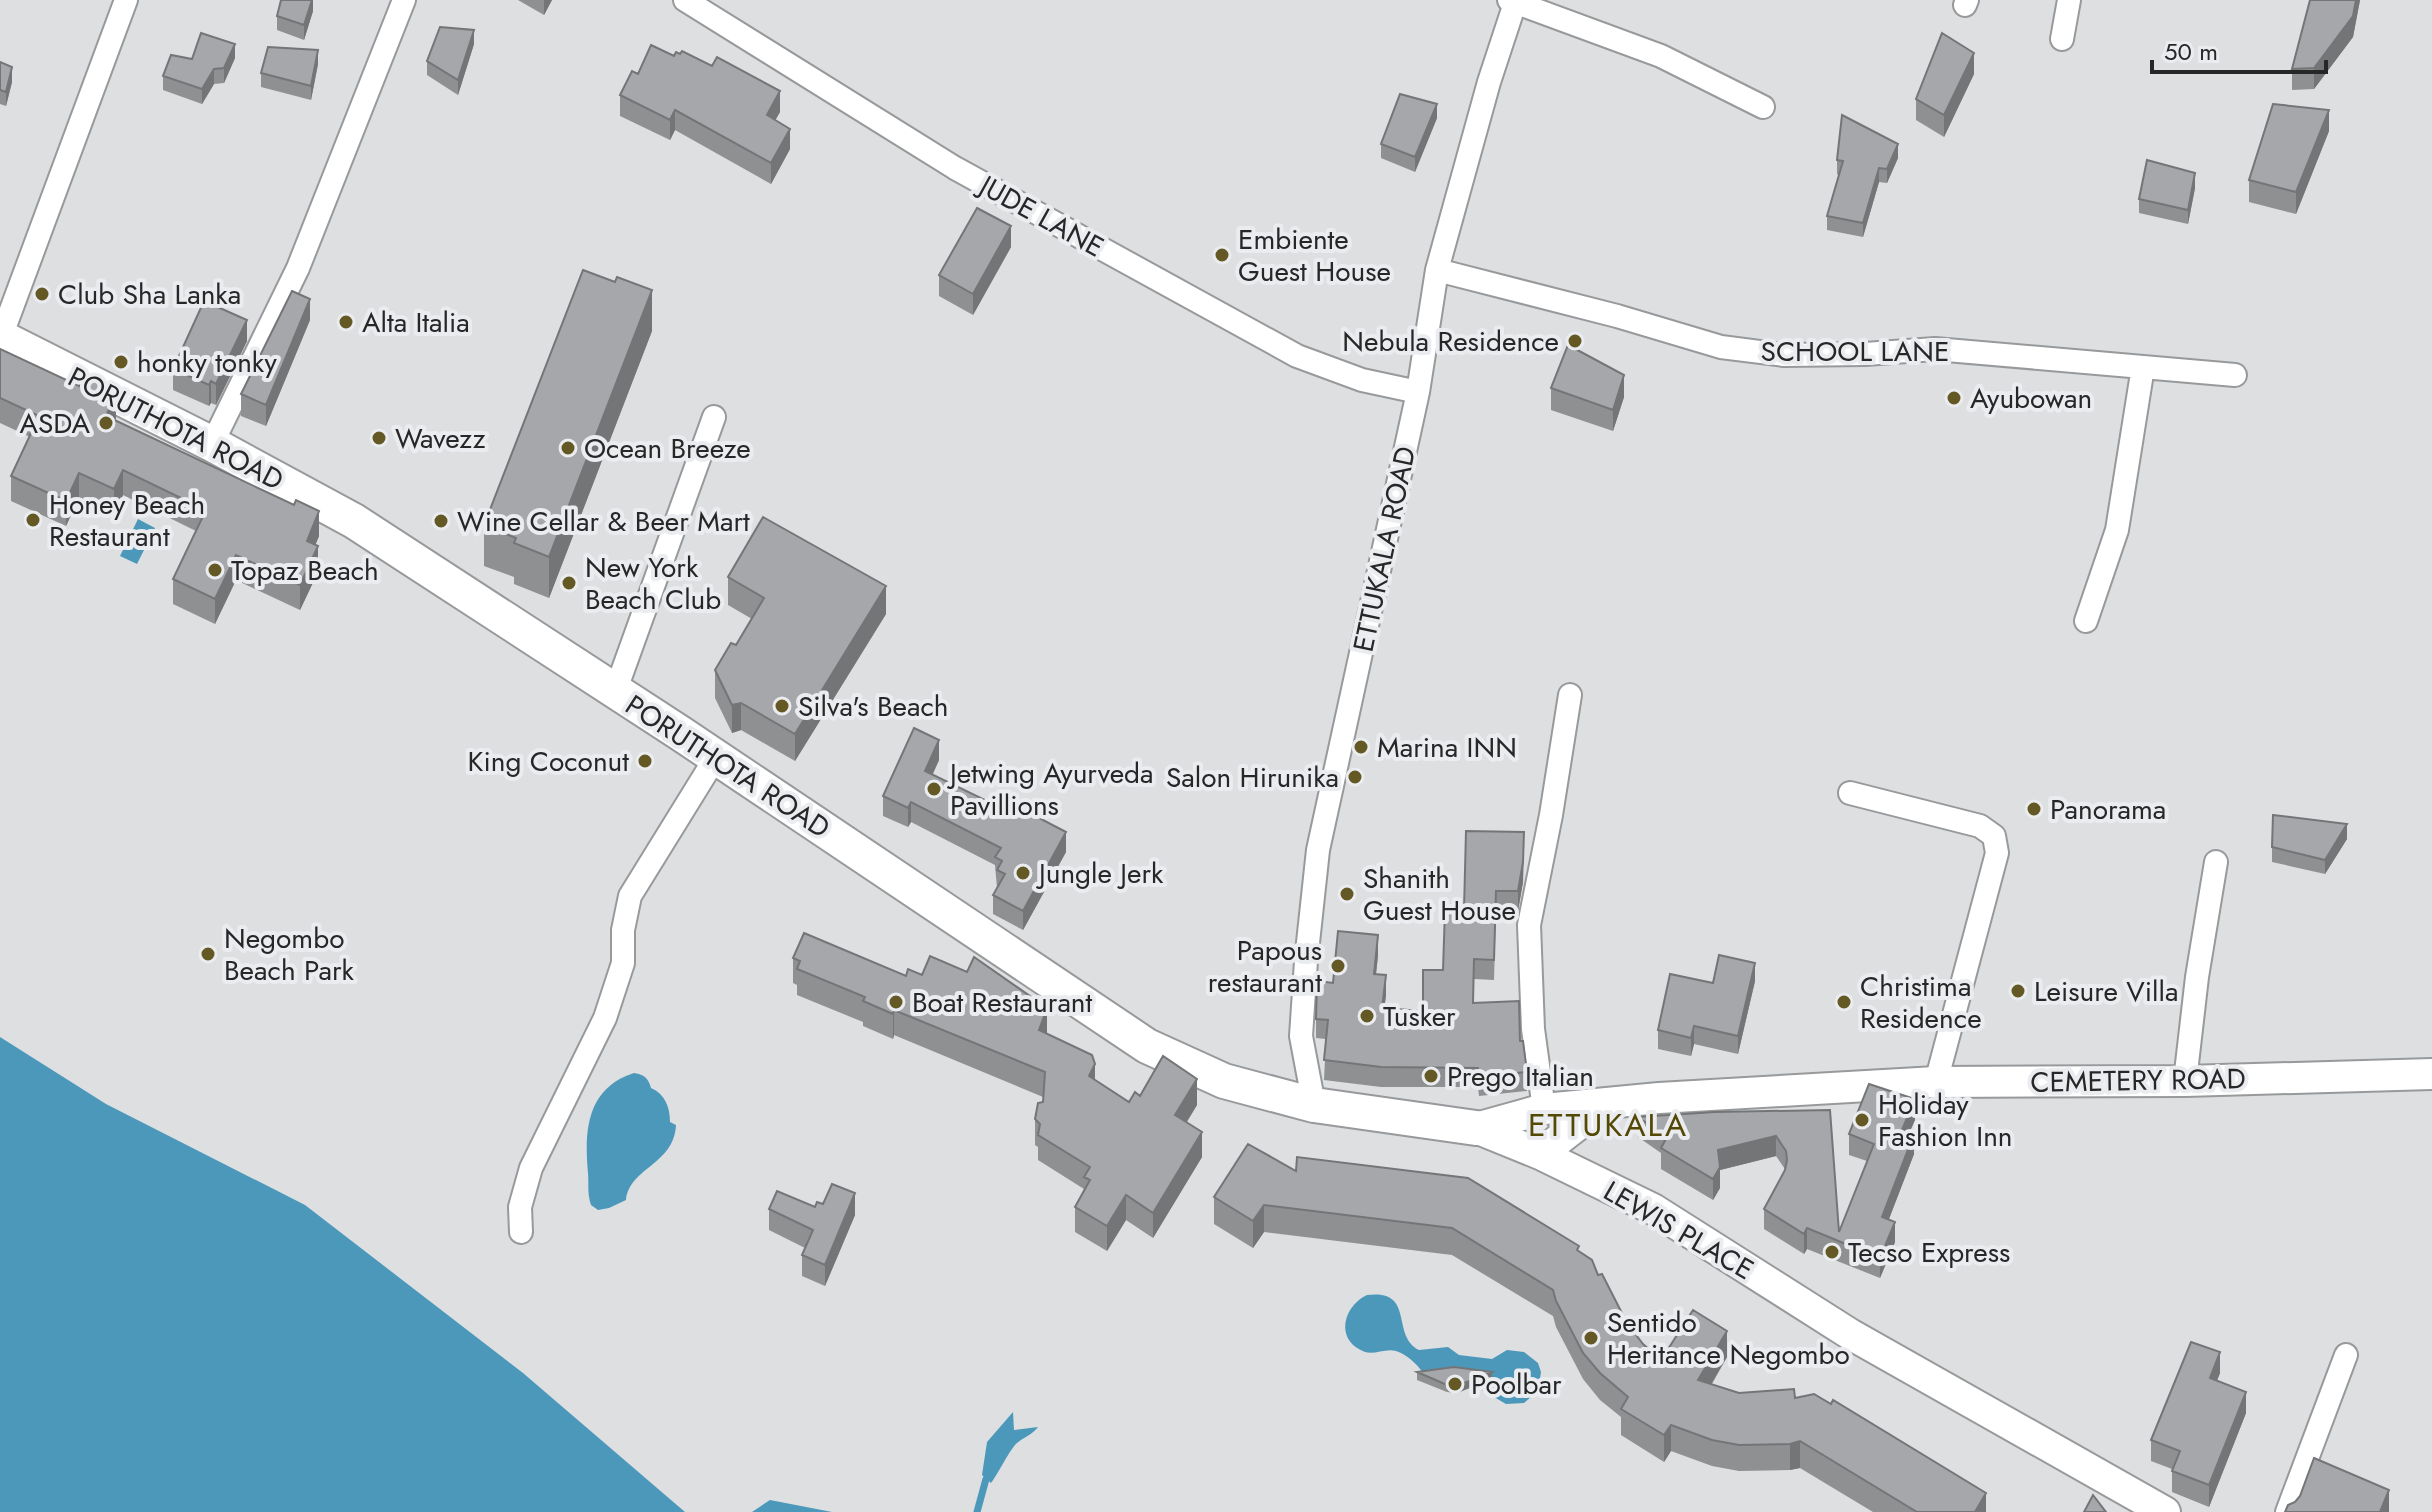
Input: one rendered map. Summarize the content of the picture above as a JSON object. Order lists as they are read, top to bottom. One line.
{"streets":{"main road":["PORUTHOTA ROAD"],"street":["JUDE LANE","SCHOOL LANE","ETTUKALA ROAD","CEMETERY ROAD","LEWIS PLACE"]},"crossings":[["JUDE LANE","ETTUKALA ROAD"],["SCHOOL LANE","ETTUKALA ROAD"],["PORUTHOTA ROAD","ETTUKALA ROAD"],["PORUTHOTA ROAD","CEMETERY ROAD"],["PORUTHOTA ROAD","LEWIS PLACE"],["CEMETERY ROAD","LEWIS PLACE"]],"districts":["ETTUKALA"],"places":["Embiente Guest House","Club Sha Lanka","Alta Italia","Nebula Residence","honky tonky","Ayubowan","ASDA","Wavezz","Ocean Breeze","Honey Beach Restaurant","Wine Cellar & Beer Mart","Topaz Beach","New York Beach Club","Silva's Beach","Marina INN","King Coconut","Salon Hirunika","Jetwing Ayurveda Pavillions","Panorama","Jungle Jerk","Shanith Guest House","Negombo Beach Park","Papous restaurant","Leisure Villa","Boat Restaurant","Christima Residence","Tusker","Prego Italian","Holiday Fashion Inn","Tecso Express","Sentido Heritance Negombo","Poolbar"],"scale_bar":"50 m"}
